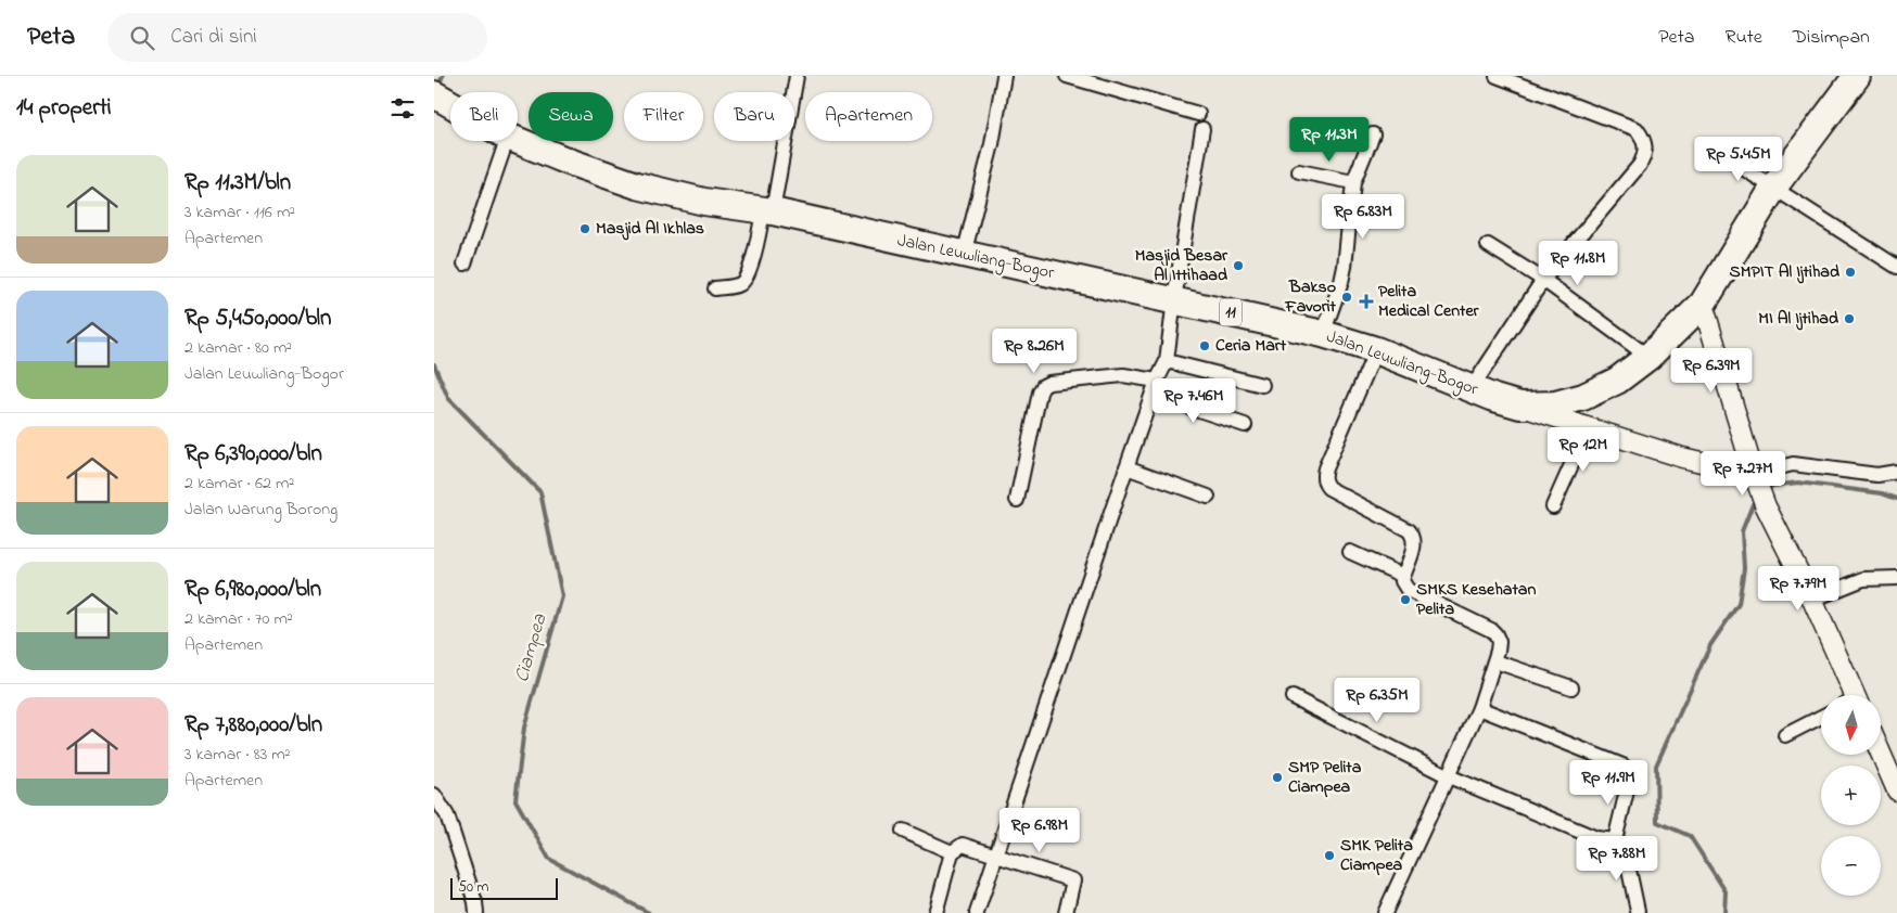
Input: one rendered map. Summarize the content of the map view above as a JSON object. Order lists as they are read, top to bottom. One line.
{"streets":{"highway":["Jalan Leuwliang-Bogor","11"]},"water":["Ciampea"],"places":{"other":["Masjid Al Ikhlas","Masjid Besar Al Ittihaad","SMPIT Al Ijtihad","Bakso Favorit","MI Al Ijtihad","Ceria Mart","SMKS Kesehatan Pelita","SMP Pelita Ciampea","SMK Pelita Ciampea"],"health":["Pelita Medical Center"]},"scale_bar":"50 m","north":"bottom","page":{"header":"Peta","search":"Cari di sini","nav":["Peta","Rute","Disimpan"],"heading":"14 properti","chip":["Beli","Sewa","Filter","Baru","Apartemen"],"price":["Rp 11.3M","Rp 5.45M","Rp 6.83M","Rp 11.8M","Rp 8.26M","Rp 6.39M","Rp 7.46M","Rp 12M","Rp 7.27M","Rp 7.79M","Rp 6.35M","Rp 11.9M","Rp 6.98M","Rp 7.88M"],"list":[{"name":"Rp 11.3M/bln","note":"3 kamar · 116 m² · Apartemen"},{"name":"Rp 5,450,000/bln","note":"2 kamar · 80 m² · Jalan Leuwliang-Bogor"},{"name":"Rp 6,390,000/bln","note":"2 kamar · 62 m² · Jalan Warung Borong"},{"name":"Rp 6,980,000/bln","note":"2 kamar · 70 m² · Apartemen"},{"name":"Rp 7,880,000/bln","note":"3 kamar · 83 m² · Apartemen"}],"map_buttons":["+","−"],"scale":"50 m"}}
